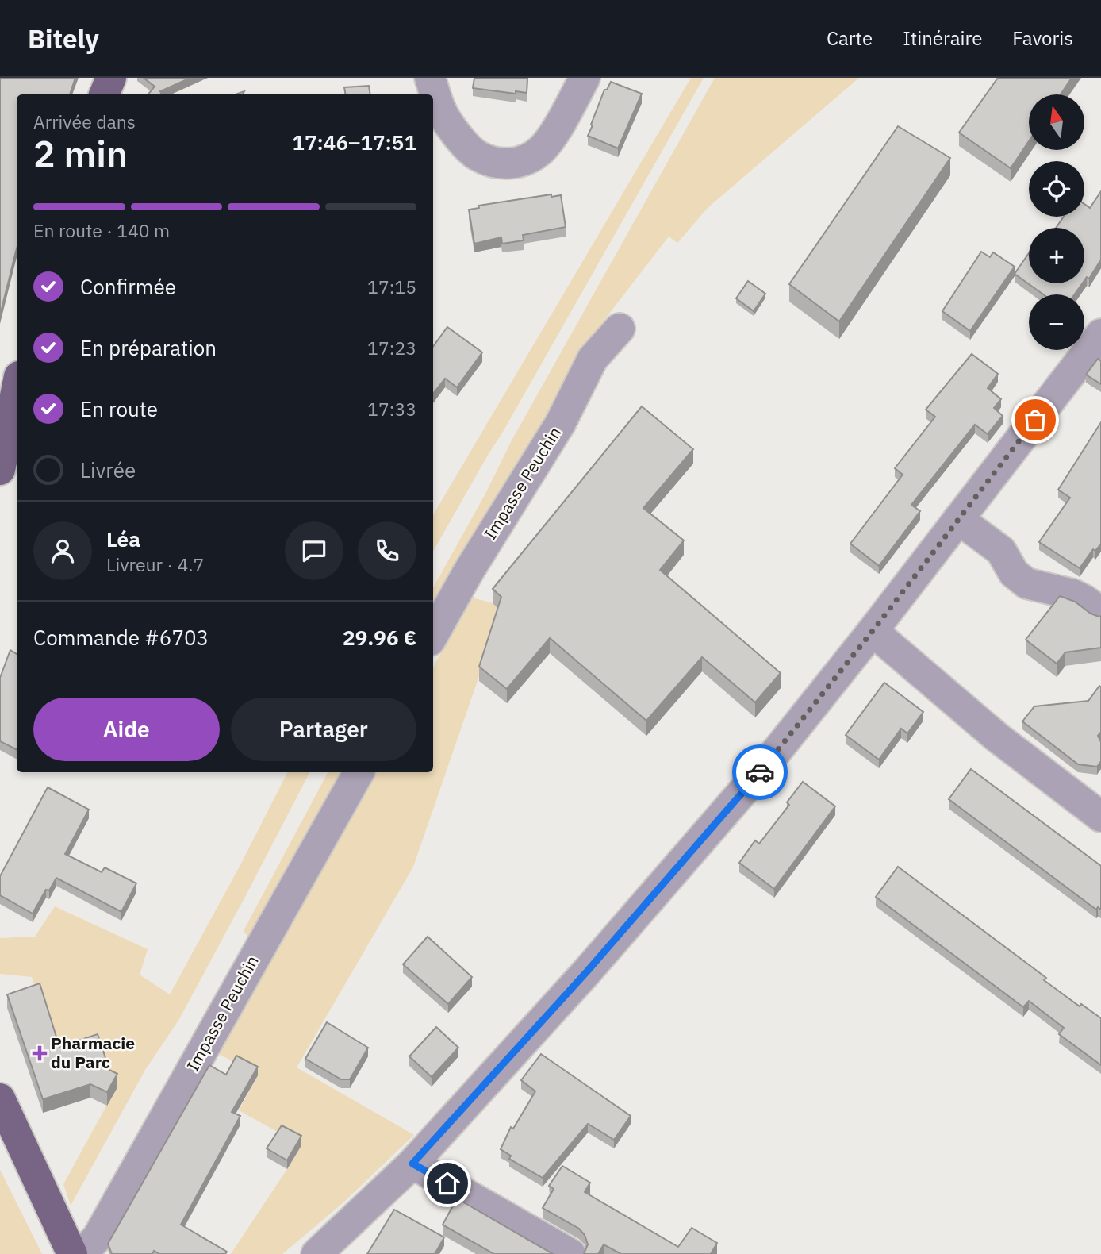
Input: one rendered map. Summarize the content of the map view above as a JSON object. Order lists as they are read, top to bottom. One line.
{"streets":{"street":["Impasse Peuchin"]},"places":{"health":["Pharmacie du Parc"]},"north":"top","page":{"header":"Bitely","nav":["Carte","Itinéraire","Favoris"],"map_buttons":["+","−"],"heading":["2 min","Arrivée dans","17:46–17:51"],"panel":["Léa","Livreur · 4.7","Commande #6703","29.96 €"],"bar":"En route · 140 m","list":[["Confirmée","17:15"],["En préparation","17:23"],["En route","17:33"],"Livrée"],"buttons":["Aide","Partager"]}}
